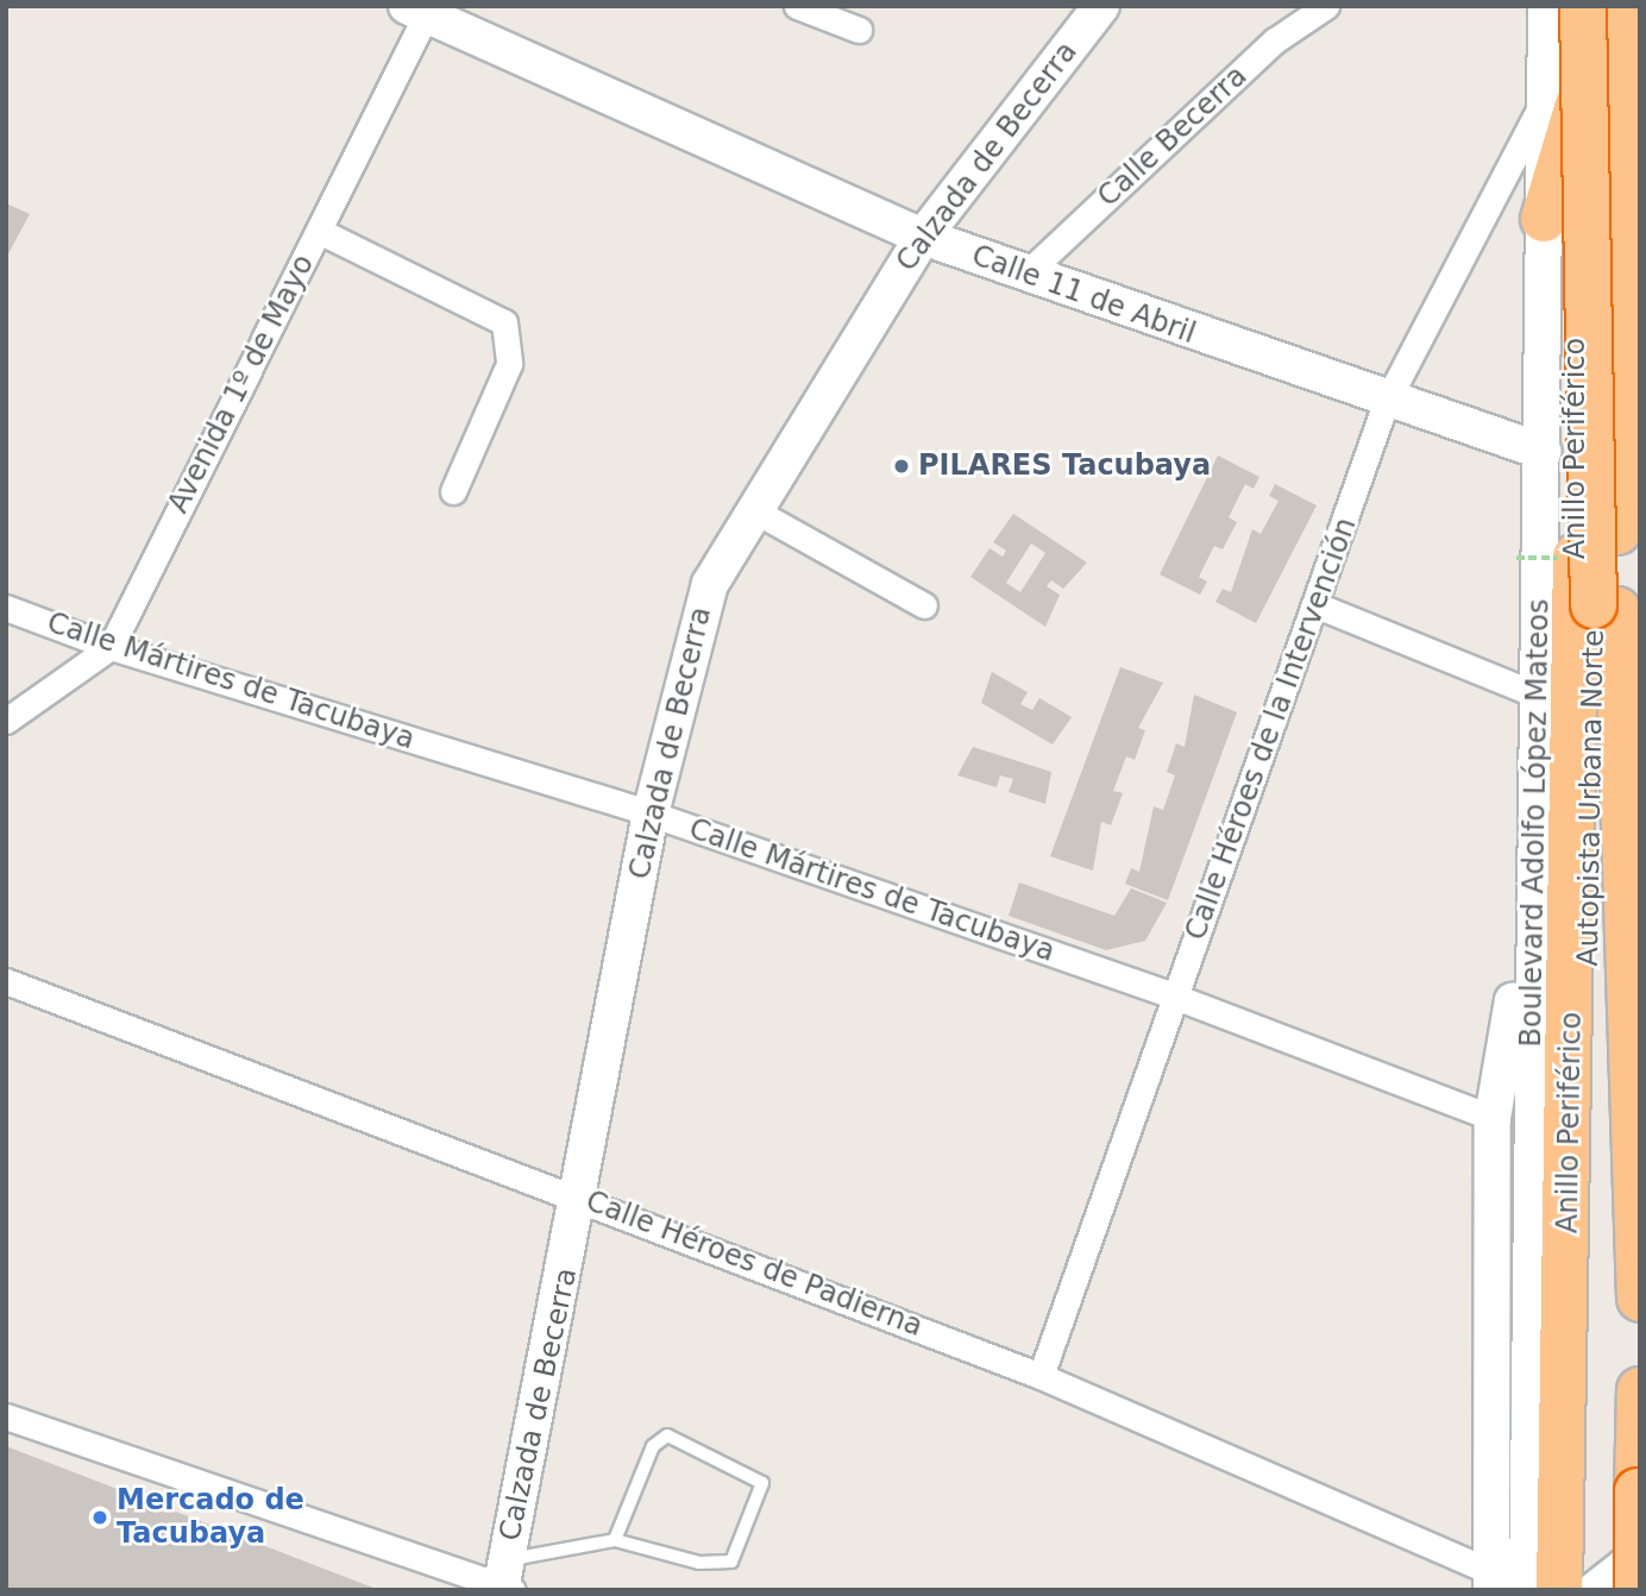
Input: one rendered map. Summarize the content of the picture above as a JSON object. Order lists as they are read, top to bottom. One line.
{"streets":{"highway":["Anillo Periférico","Autopista Urbana Norte"],"street":["Calle Becerra","Calzada de Becerra","Calle 11 de Abril","Avenida 1º de Mayo","Calle Mártires de Tacubaya","Calle Héroes de la Intervención","Boulevard Adolfo López Mateos","Calle Héroes de Padierna"]},"crossings":[["Calle Becerra","Calle 11 de Abril"],["Calzada de Becerra","Calle 11 de Abril"],["Calzada de Becerra","Calle Mártires de Tacubaya"],["Calzada de Becerra","Calle Héroes de Padierna"],["Calle 11 de Abril","Avenida 1º de Mayo"],["Calle 11 de Abril","Calle Héroes de la Intervención"],["Calle 11 de Abril","Boulevard Adolfo López Mateos"],["Avenida 1º de Mayo","Calle Mártires de Tacubaya"],["Anillo Periférico","Calle Héroes de la Intervención"],["Anillo Periférico","Autopista Urbana Norte"],["Calle Mártires de Tacubaya","Calle Héroes de la Intervención"],["Calle Héroes de la Intervención","Calle Héroes de Padierna"]],"places":["PILARES Tacubaya","Mercado de Tacubaya"]}
